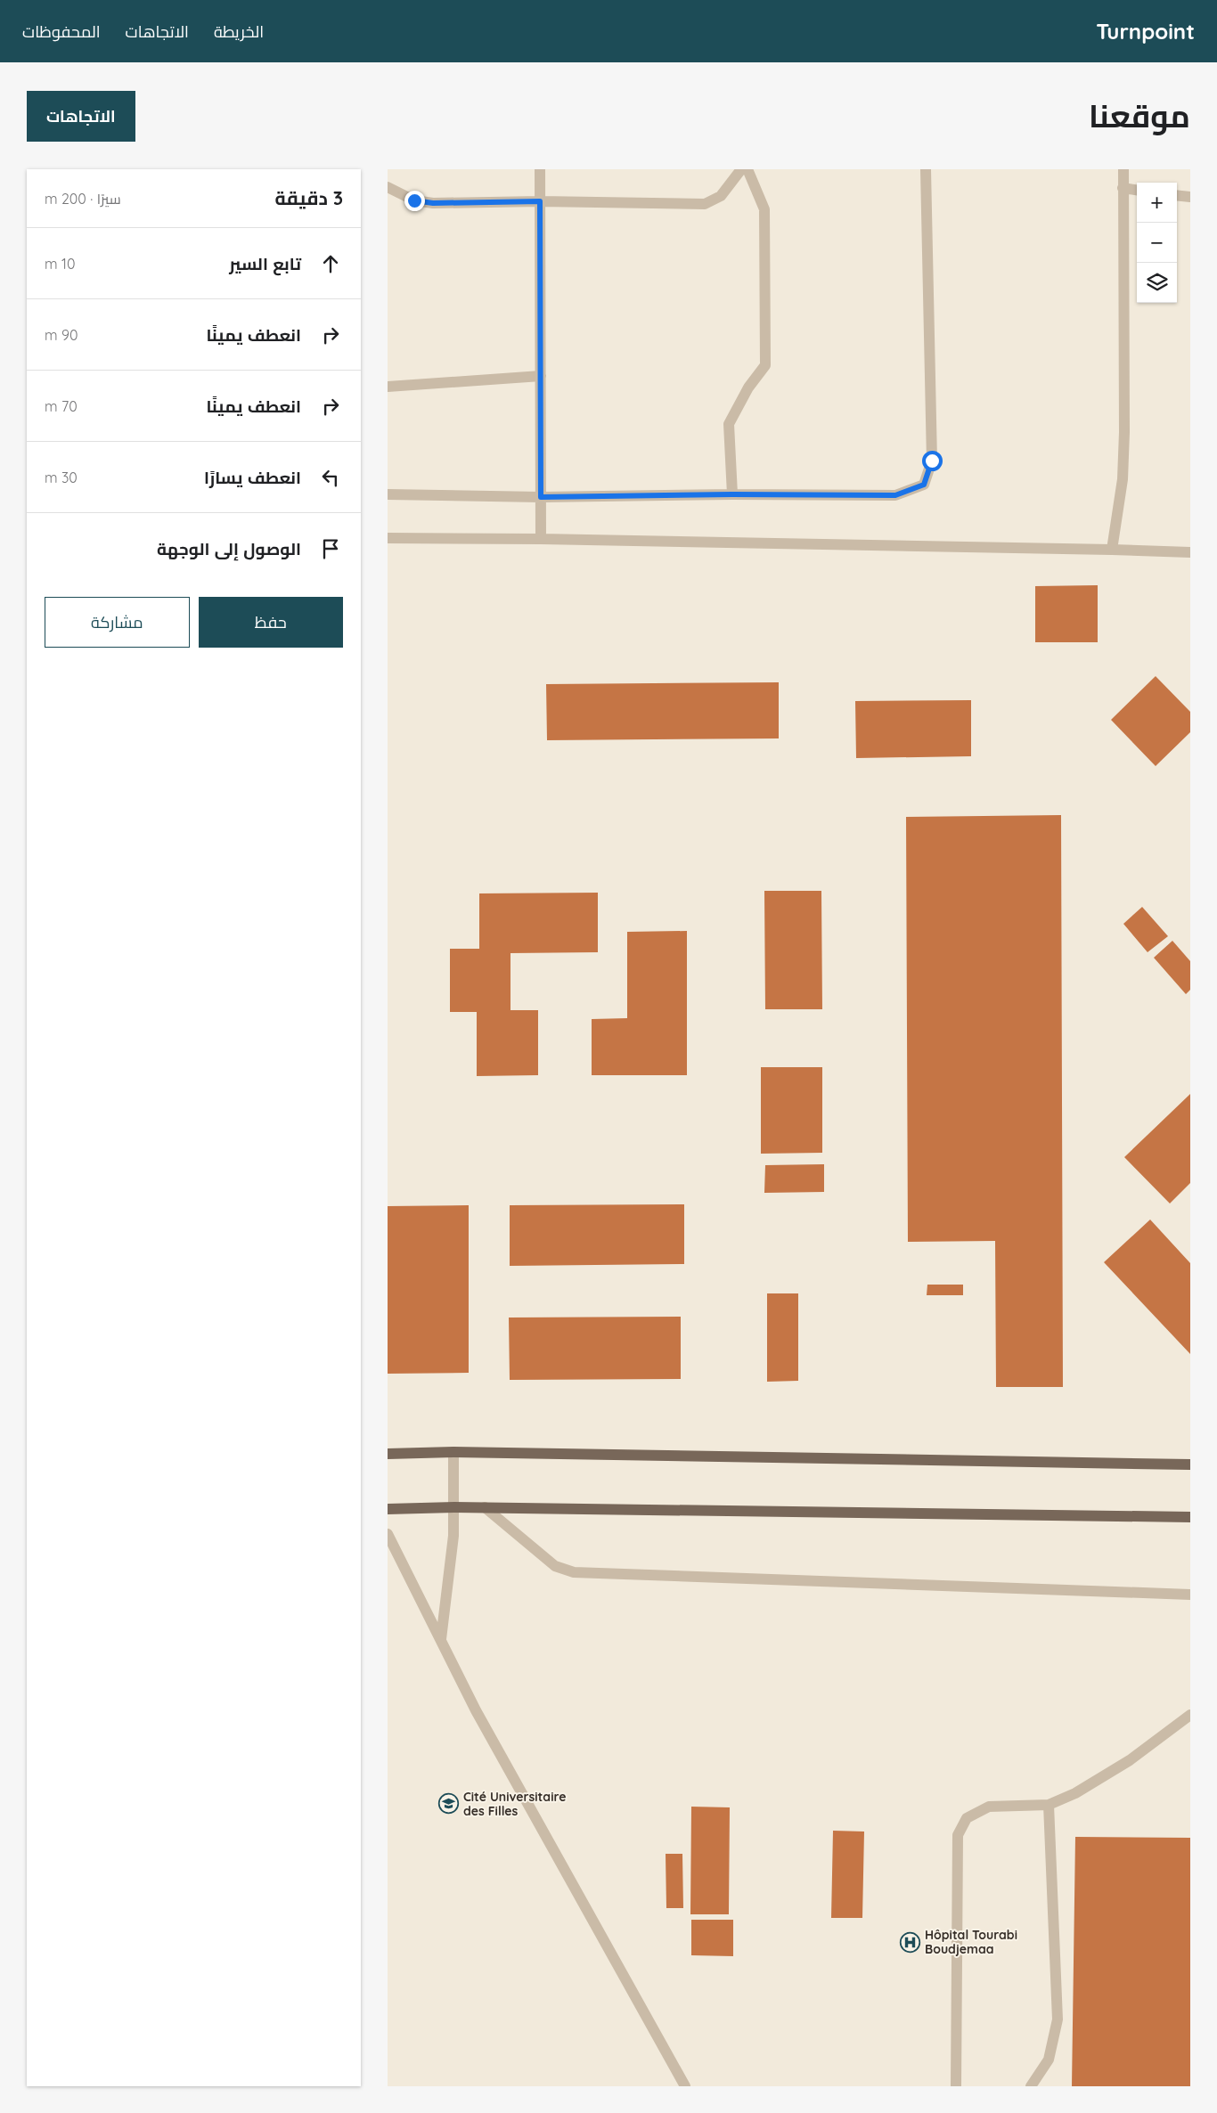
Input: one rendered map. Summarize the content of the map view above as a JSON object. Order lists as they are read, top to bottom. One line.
{"places":{"school or university":["Cité Universitaire des Filles"],"hospital":["Hôpital Tourabi Boudjemaa"]},"page":{"header":"Turnpoint","nav":["الخريطة","الاتجاهات","المحفوظات"],"title":"موقعنا","buttons":["الاتجاهات",["حفظ","مشاركة"]],"heading":["3 دقيقة","سيرًا · 200 m"],"map_buttons":["+","−"],"list":[["تابع السير","10 m"],["انعطف يمينًا","90 m"],["انعطف يمينًا","70 m"],["انعطف يسارًا","30 m"],"الوصول إلى الوجهة"]}}
